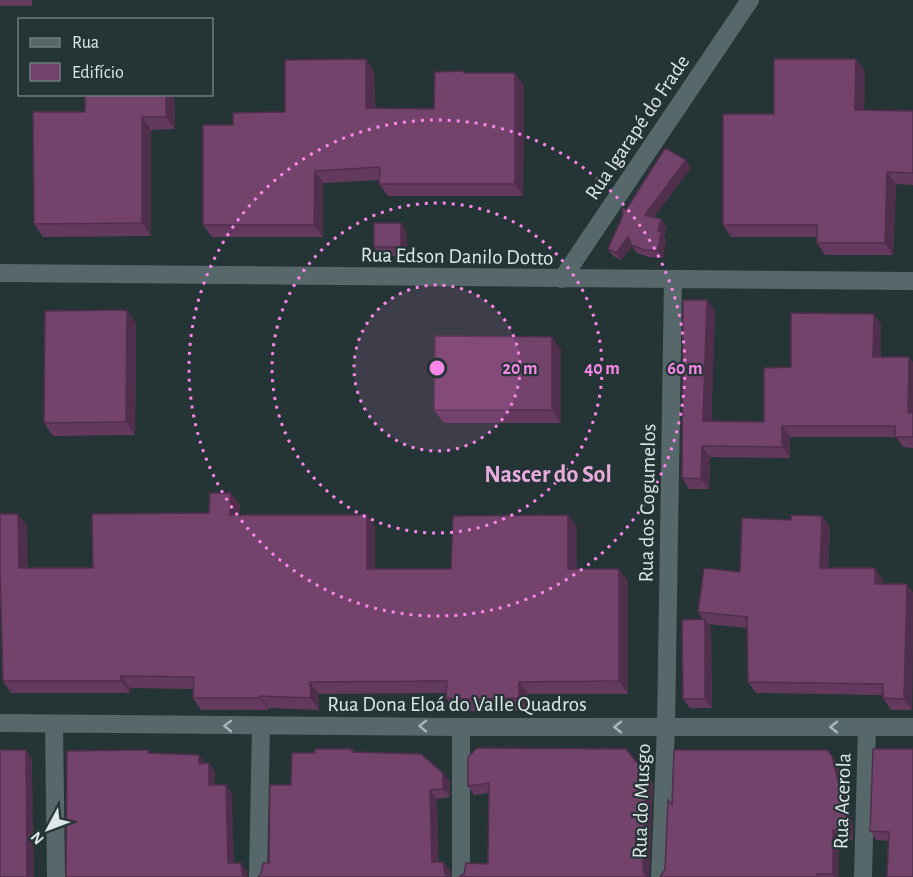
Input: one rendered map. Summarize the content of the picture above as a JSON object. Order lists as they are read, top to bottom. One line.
{"streets":{"street":["Rua Igarapé do Frade","Rua Edson Danilo Dotto","Rua dos Cogumelos","Rua Dona Eloá do Valle Quadros","Rua do Musgo","Rua Acerola"]},"crossings":[["Rua Igarapé do Frade","Rua Edson Danilo Dotto"],["Rua Edson Danilo Dotto","Rua dos Cogumelos"],["Rua dos Cogumelos","Rua Dona Eloá do Valle Quadros"],["Rua dos Cogumelos","Rua do Musgo"],["Rua Dona Eloá do Valle Quadros","Rua do Musgo"],["Rua Dona Eloá do Valle Quadros","Rua Acerola"]],"one_way":["Rua Dona Eloá do Valle Quadros"],"districts":["Nascer do Sol"],"legend":["Rua","Edifício"],"north":"bottom left","rings":["20 m","40 m","60 m"]}
